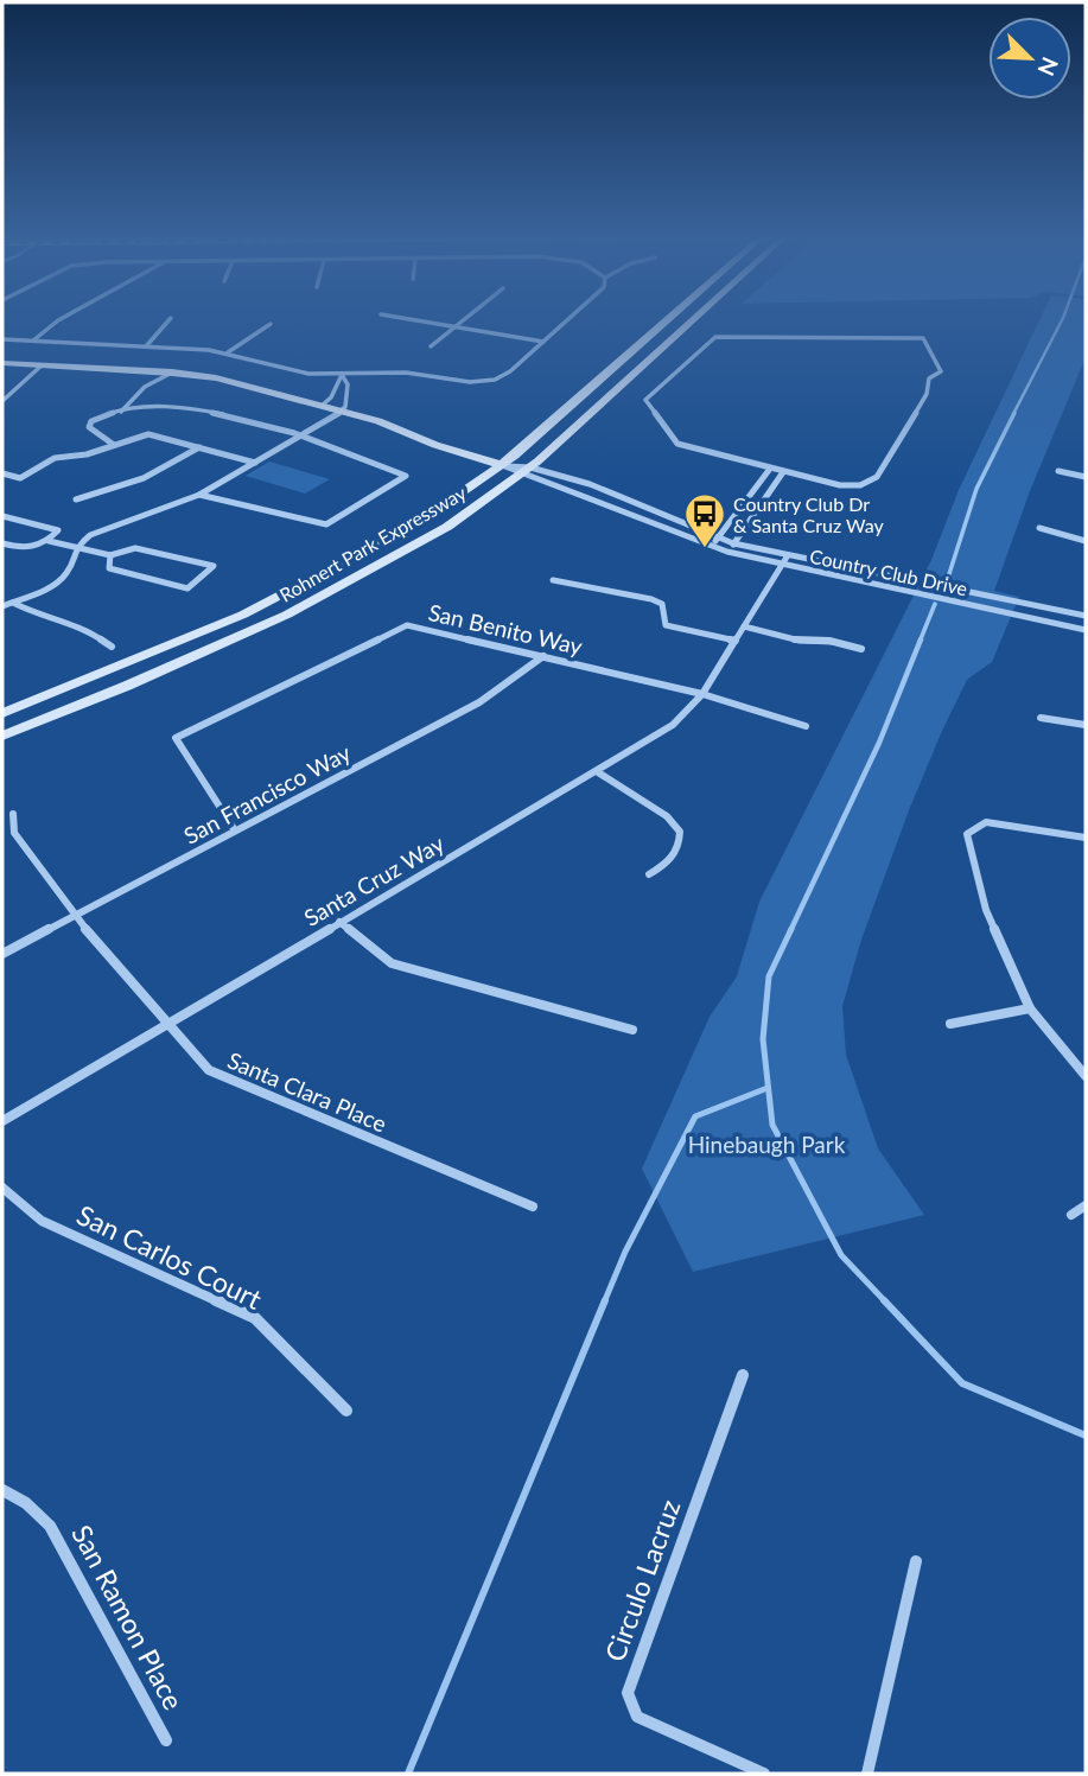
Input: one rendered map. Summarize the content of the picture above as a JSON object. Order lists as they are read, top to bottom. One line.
{"streets":{"main road":["Rohnert Park Expressway","Country Club Drive"],"street":["San Benito Way","San Francisco Way","Santa Cruz Way","Santa Clara Place","San Carlos Court","Circulo Lacruz","San Ramon Place"]},"crossings":[["Rohnert Park Expressway","Country Club Drive"],["Country Club Drive","Santa Cruz Way"],["San Benito Way","San Francisco Way"],["San Benito Way","Santa Cruz Way"],["San Francisco Way","Santa Clara Place"],["Santa Cruz Way","Santa Clara Place"]],"parks":["Hinebaugh Park"],"places":{"bus stop":["Country Club Dr & Santa Cruz Way"]},"north":"bottom right"}
